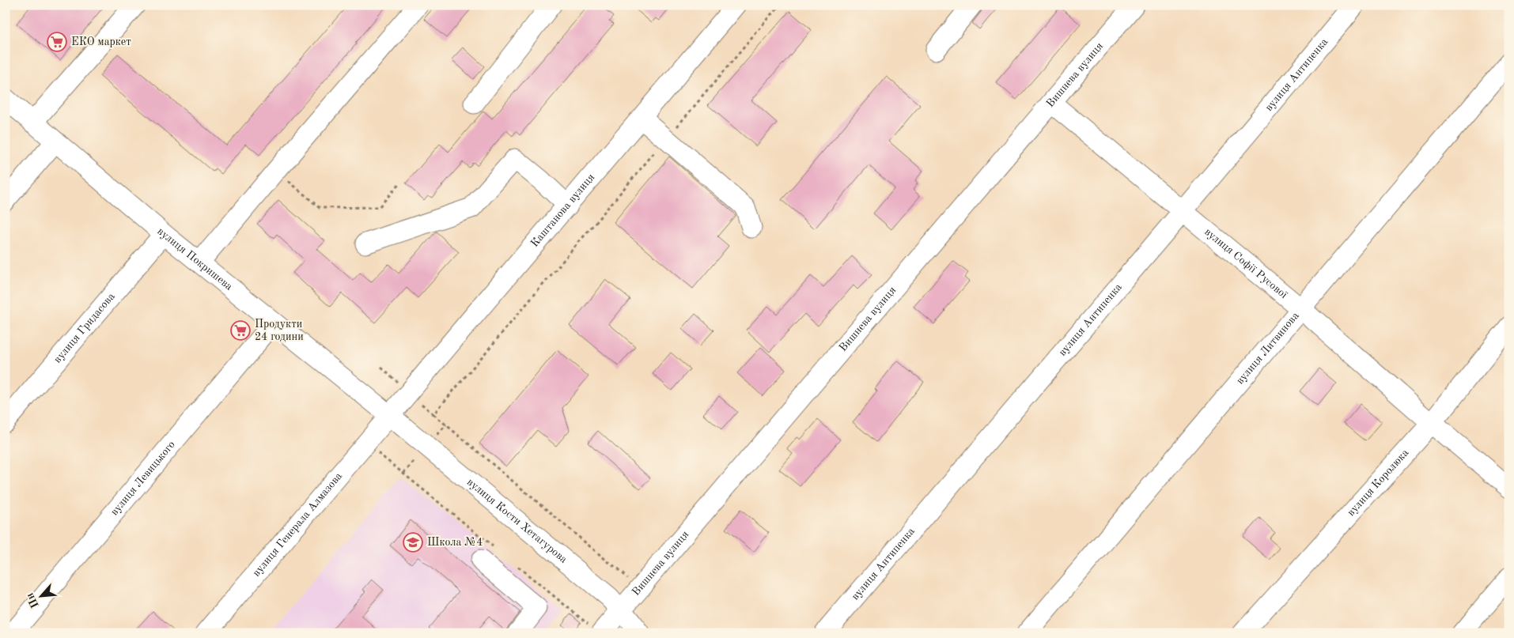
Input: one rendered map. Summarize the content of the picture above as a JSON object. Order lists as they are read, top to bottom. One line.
{"streets":{"street":["Вишнева вулиця","вулиця Антипенка","Каштанова вулиця","вулиця Покришева","вулиця Софії Русової","вулиця Гридасова","вулиця Литвинова","вулиця Левицького","вулиця Королюка","вулиця Кости Хетагурова","вулиця Генерала Алмазова"]},"crossings":[["Вишнева вулиця","вулиця Софії Русової"],["Вишнева вулиця","вулиця Кости Хетагурова"],["вулиця Антипенка","вулиця Софії Русової"],["Каштанова вулиця","вулиця Покришева"],["Каштанова вулиця","вулиця Кости Хетагурова"],["Каштанова вулиця","вулиця Генерала Алмазова"],["вулиця Покришева","вулиця Гридасова"],["вулиця Покришева","вулиця Левицького"],["вулиця Покришева","вулиця Кости Хетагурова"],["вулиця Покришева","вулиця Генерала Алмазова"],["вулиця Софії Русової","вулиця Литвинова"],["вулиця Софії Русової","вулиця Королюка"],["вулиця Кости Хетагурова","вулиця Генерала Алмазова"]],"places":{"supermarket":["ЕКО маркет","Продукти 24 години"],"school or university":["Школа №4"]},"north":"bottom left"}
